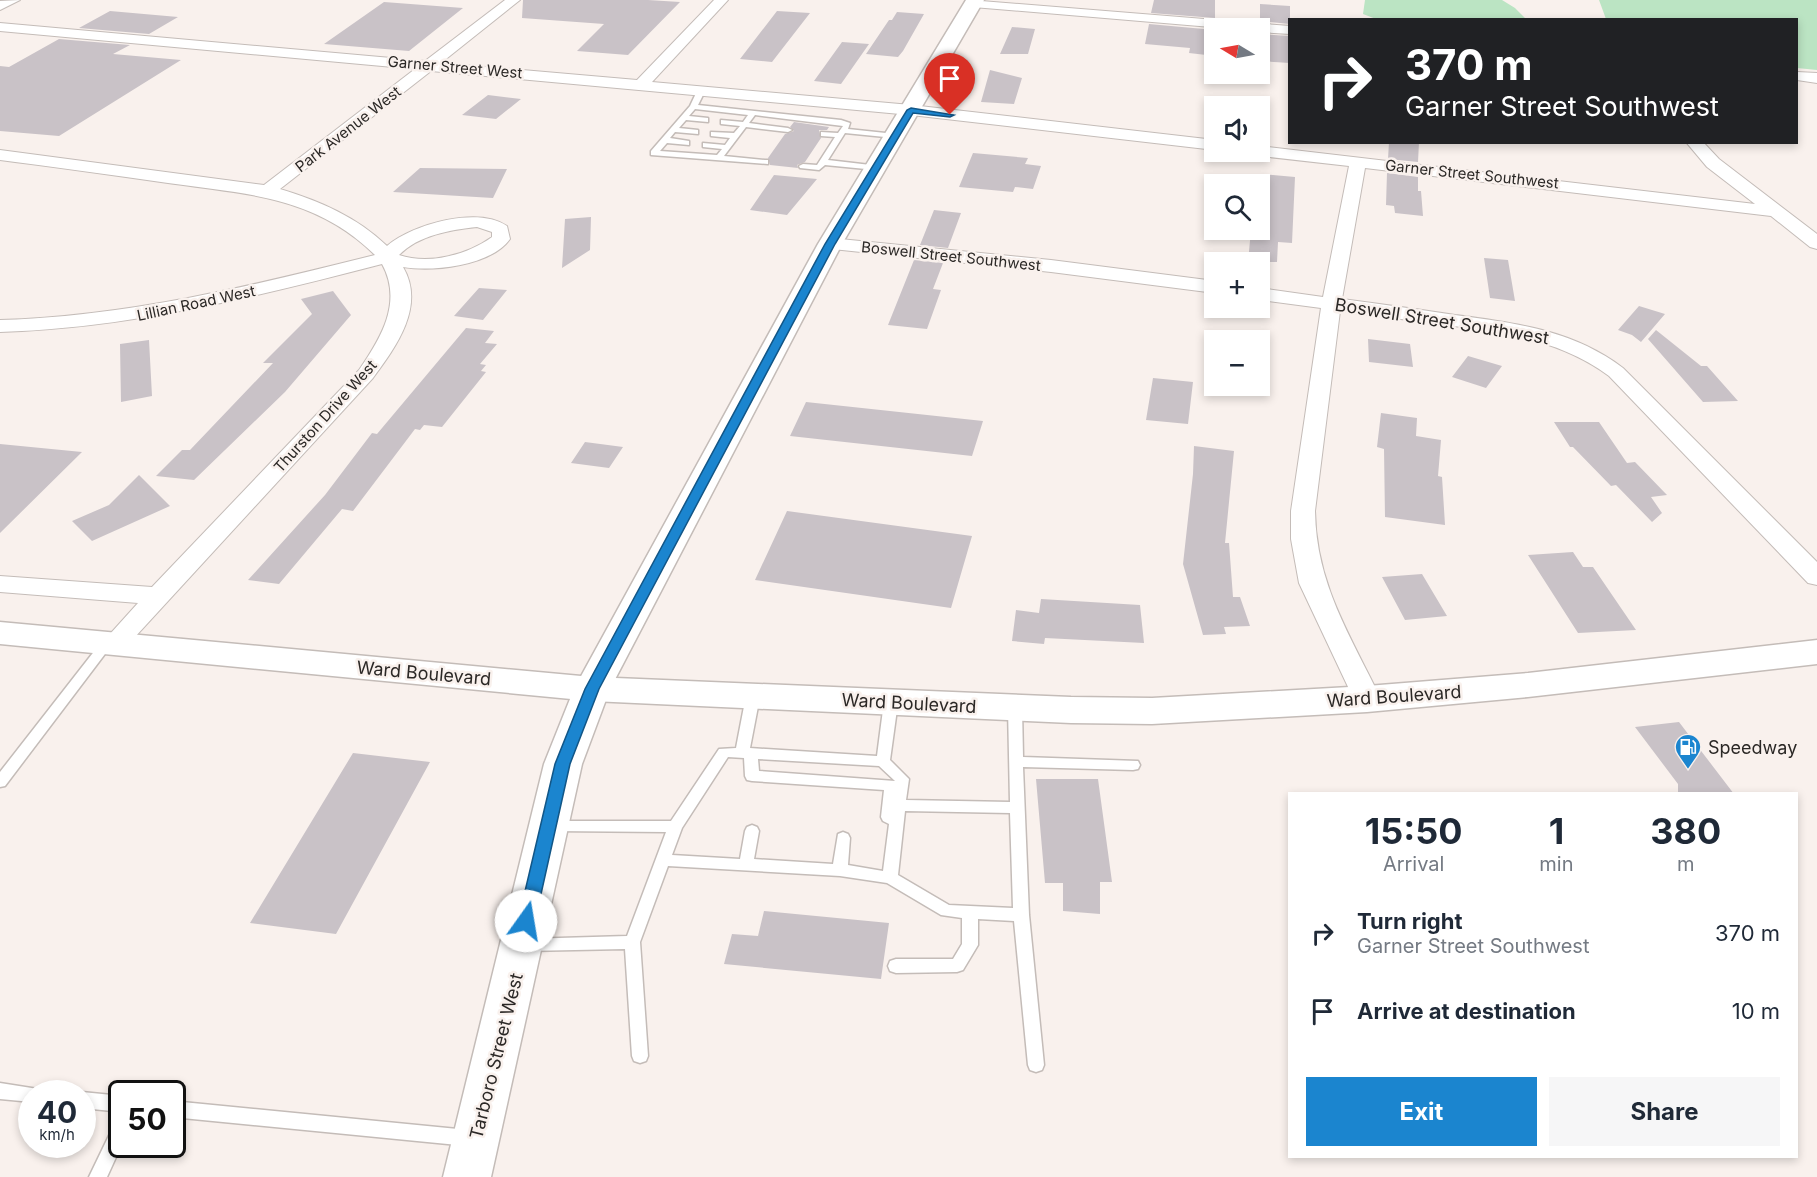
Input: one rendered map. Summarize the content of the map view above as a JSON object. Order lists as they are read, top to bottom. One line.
{"streets":{"main road":["Ward Boulevard","Tarboro Street West"],"street":["Garner Street West","Park Avenue West","Garner Street Southwest","Boswell Street Southwest","Lillian Road West","Thurston Drive West"]},"crossings":[["Garner Street West","Park Avenue West"],["Garner Street West","Tarboro Street West"],["Park Avenue West","Thurston Drive West"],["Boswell Street Southwest","Tarboro Street West"],["Lillian Road West","Thurston Drive West"],["Thurston Drive West","Ward Boulevard"],["Ward Boulevard","Tarboro Street West"]],"places":{"fuel station":["Speedway"]},"north":"left","page":{"map_buttons":["+","−"],"turn":["370 m","Garner Street Southwest"],"eta":["15:50","Arrival","1","min","380","m"],"list":[{"name":"Turn right","note":"Garner Street Southwest","value":"370 m"},{"name":"Arrive at destination","value":"10 m"}],"buttons":["Exit","Share"],"speed":"40 km/h","limit":"50"}}
